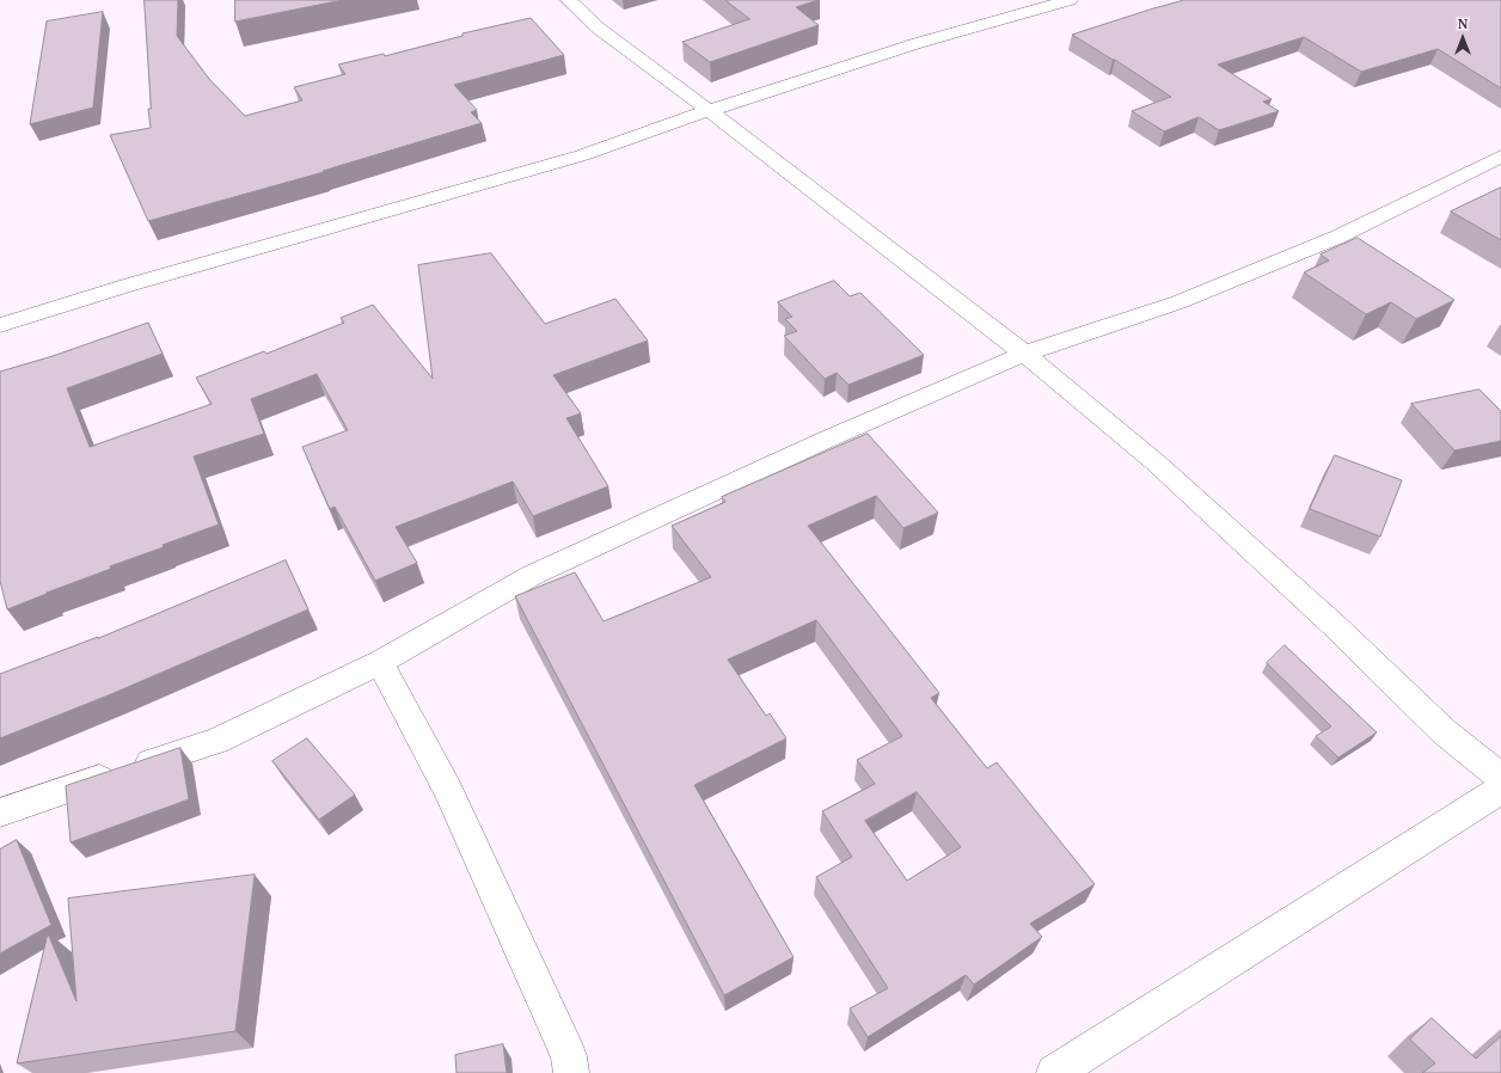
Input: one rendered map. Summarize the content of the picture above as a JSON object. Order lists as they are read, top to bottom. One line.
{"north":"top"}
